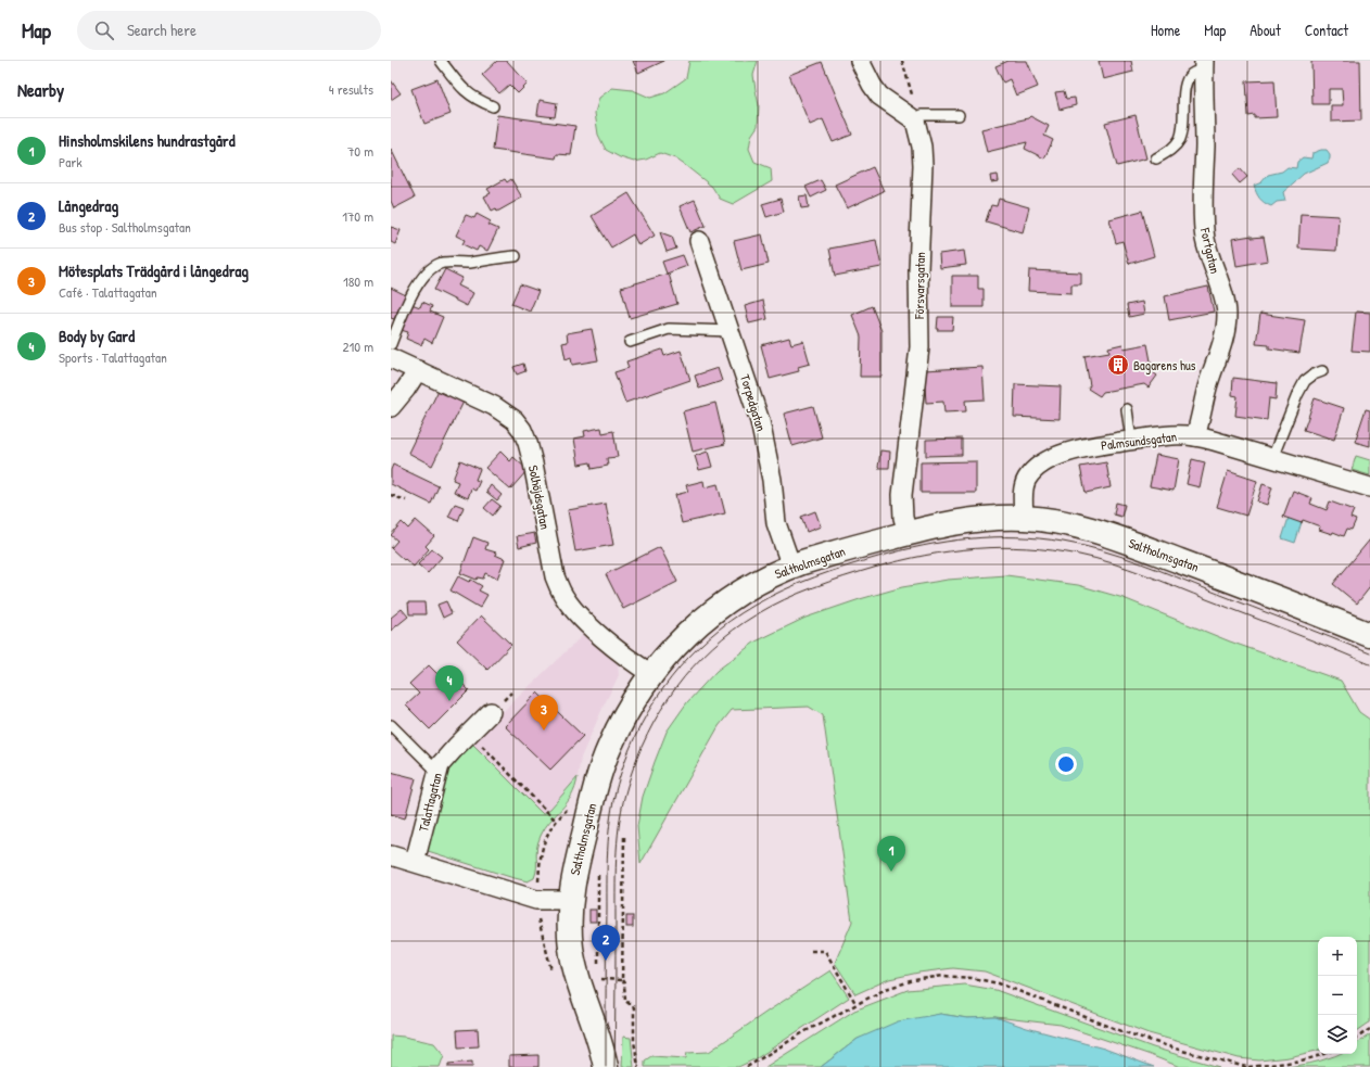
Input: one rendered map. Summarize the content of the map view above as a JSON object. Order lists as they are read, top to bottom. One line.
{"streets":{"street":["Fortgatan","Försvarsgatan","Torpedgatan","Palmsundsgatan","Solhöjdsgatan","Saltholmsgatan","Talattagatan"]},"crossings":[["Fortgatan","Palmsundsgatan"],["Försvarsgatan","Saltholmsgatan"],["Torpedgatan","Saltholmsgatan"],["Palmsundsgatan","Saltholmsgatan"],["Solhöjdsgatan","Saltholmsgatan"]],"places":{"building":["Bagarens hus"]},"page":{"header":"Map","search":"Search here","nav":["Home","Map","About","Contact"],"heading":["Nearby","4 results"],"list":[{"mark":"1","name":"Hinsholmskilens hundrastgård","note":"Park","value":"70 m"},{"mark":"2","name":"Långedrag","note":"Bus stop · Saltholmsgatan","value":"170 m"},{"mark":"3","name":"Mötesplats Trädgård i långedrag","note":"Café · Talattagatan","value":"180 m"},{"mark":"4","name":"Body by Gard","note":"Sports · Talattagatan","value":"210 m"}],"pins":["4","3","1","2"],"map_buttons":["+","−"]}}
